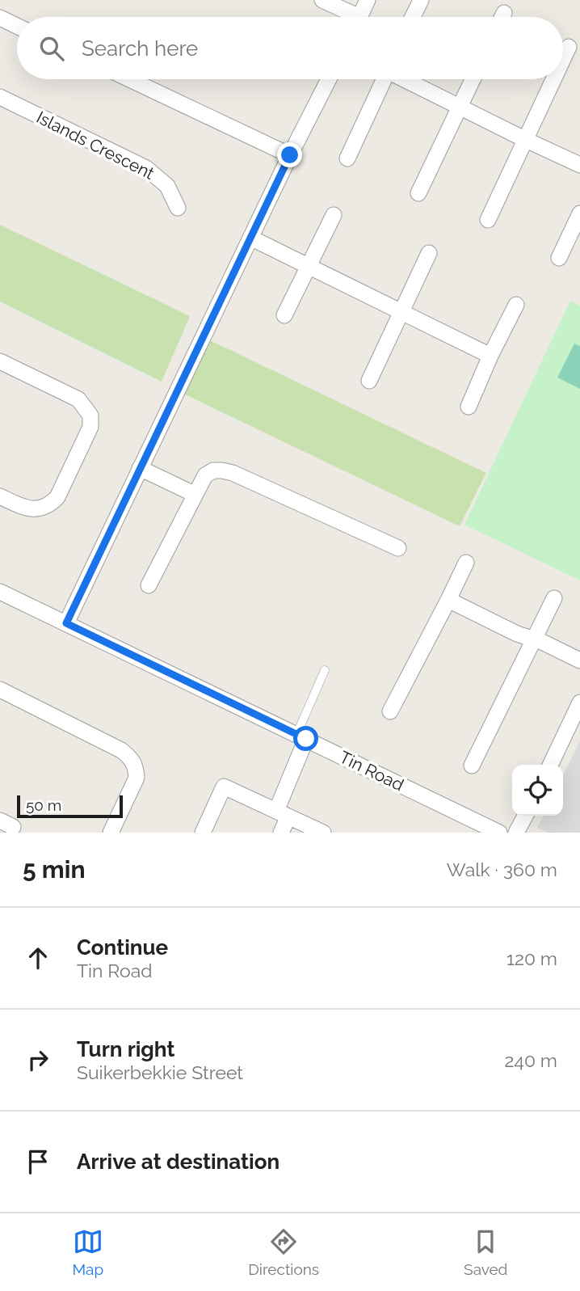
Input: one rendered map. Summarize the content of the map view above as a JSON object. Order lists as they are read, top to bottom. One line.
{"streets":{"street":["Islands Crescent","Tin Road"]},"scale_bar":"50 m","page":{"search":"Search here","scale":"50 m","heading":["5 min","Walk · 360 m"],"list":[["Continue","Tin Road","120 m"],["Turn right","Suikerbekkie Street","240 m"],"Arrive at destination"],"nav":["Map","Directions","Saved"]}}
